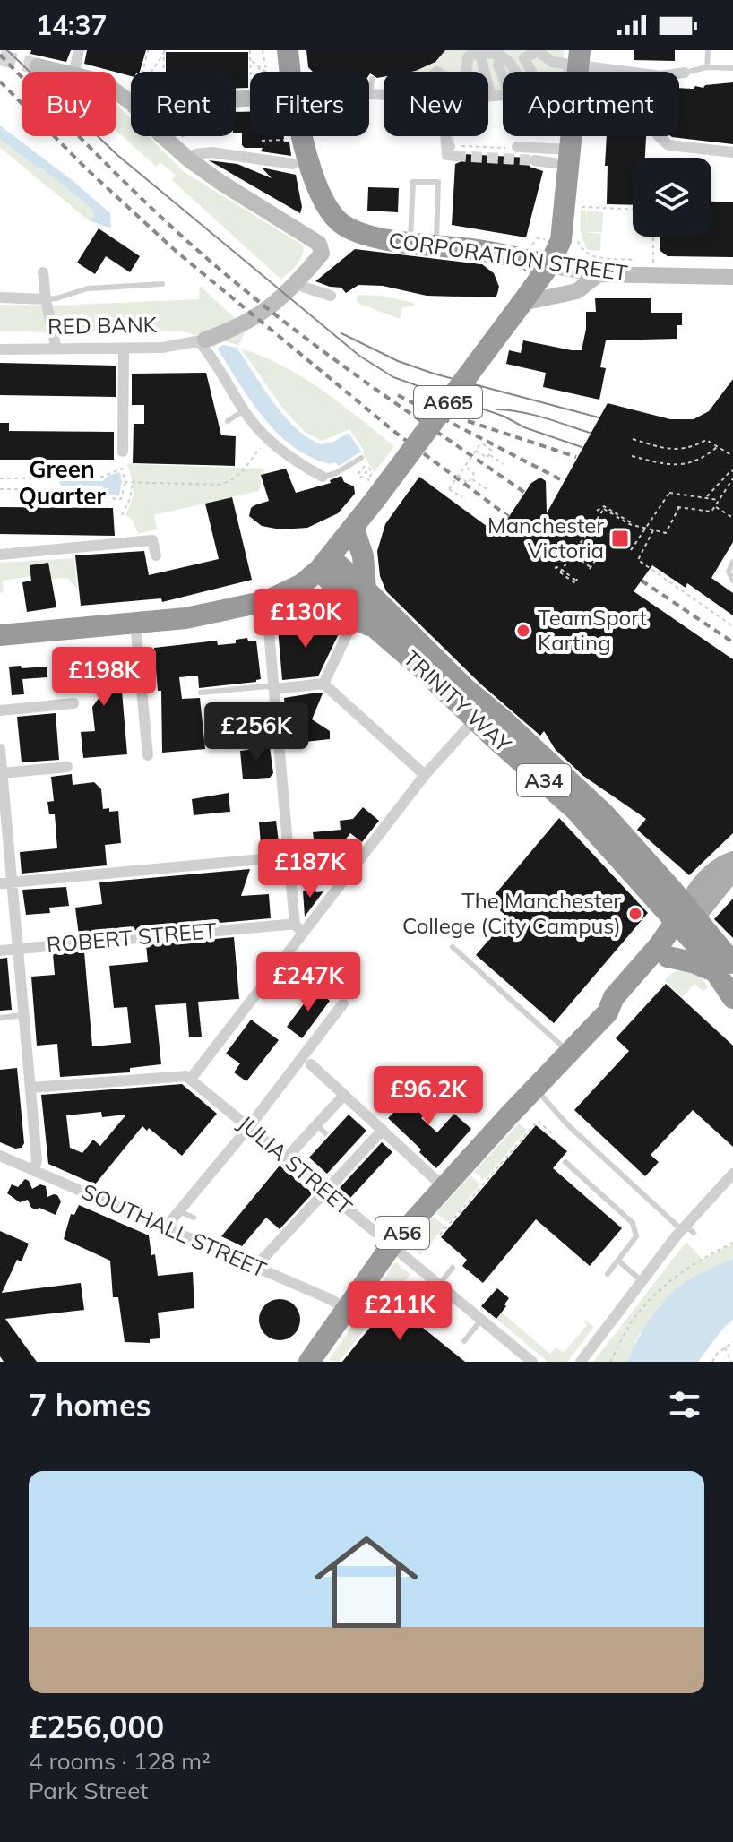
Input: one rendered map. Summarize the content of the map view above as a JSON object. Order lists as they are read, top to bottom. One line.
{"streets":{"highway":["CORPORATION STREET","A665","TRINITY WAY","A34","A56"],"street":["RED BANK","ROBERT STREET","JULIA STREET","SOUTHALL STREET"]},"crossings":[["A665","TRINITY WAY"],["TRINITY WAY","A56"],["JULIA STREET","A56"],["SOUTHALL STREET","A56"]],"districts":["Green Quarter"],"places":{"transit":["Manchester Victoria"],"other":["TeamSport Karting","The Manchester College (City Campus)"]},"page":{"status":"14:37","chip":["Buy","Rent","Filters","New","Apartment"],"price":["£130K","£198K","£256K","£187K","£247K","£96.2K","£211K"],"heading":"7 homes","list":[{"name":"£256,000","note":"4 rooms · 128 m² · Park Street"}]}}
